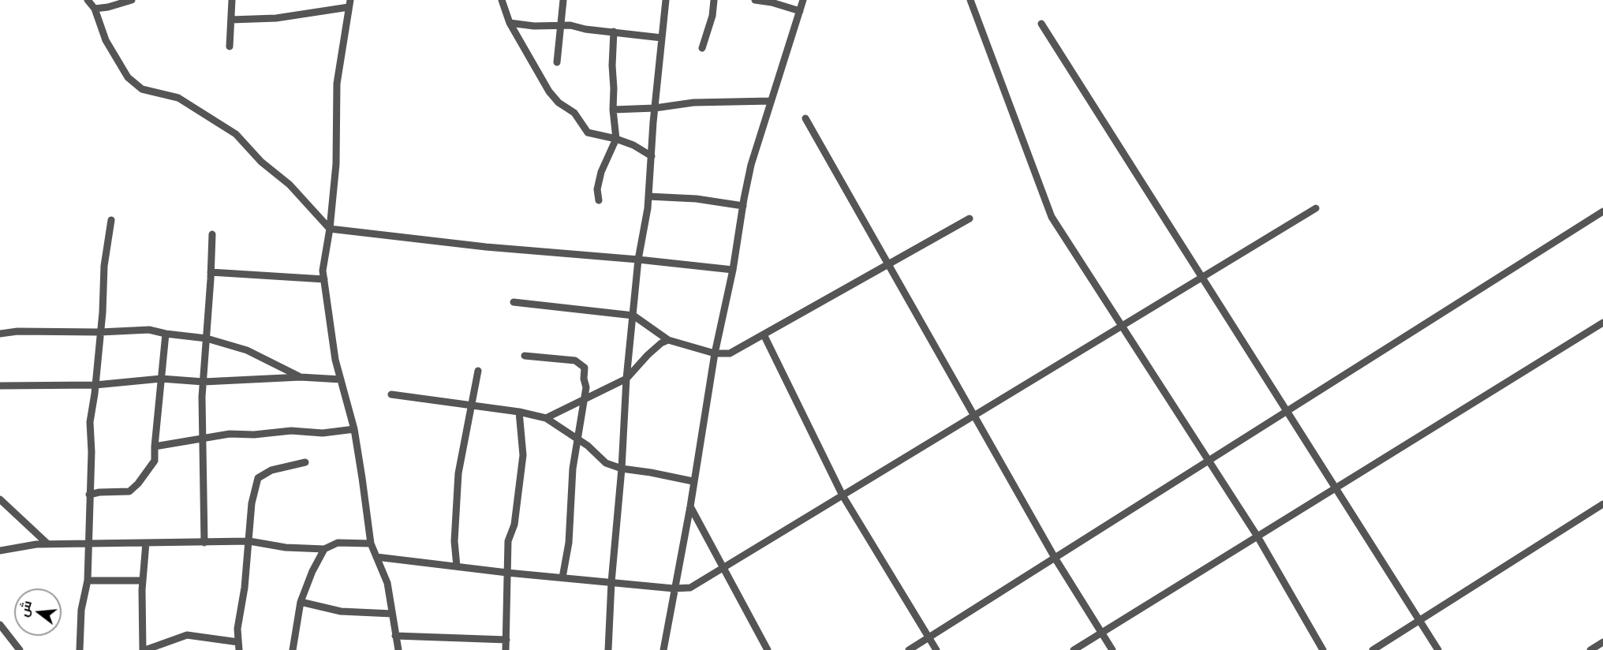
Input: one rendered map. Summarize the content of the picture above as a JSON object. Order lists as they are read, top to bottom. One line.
{"north":"left"}
